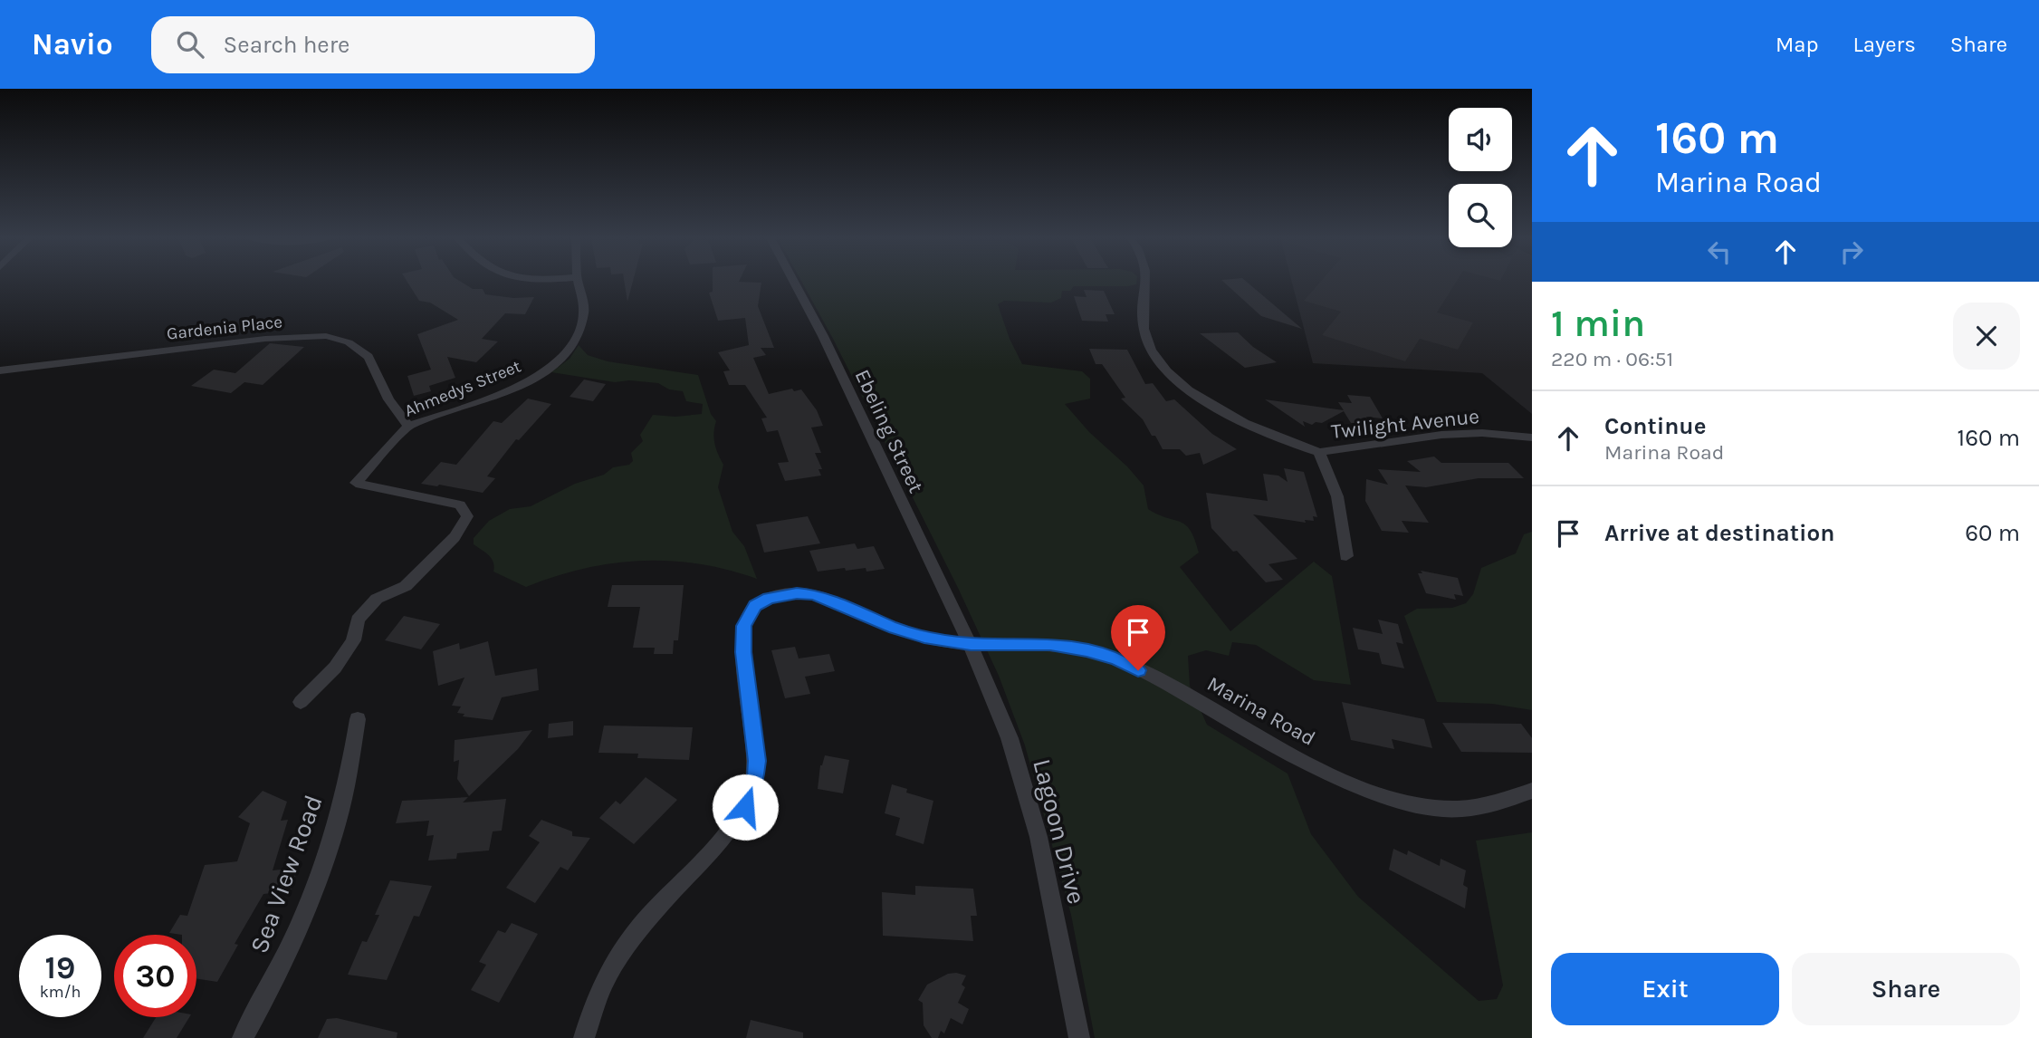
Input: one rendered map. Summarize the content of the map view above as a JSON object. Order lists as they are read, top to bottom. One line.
{"streets":{"street":["Gardenia Place","Ahmedys Street","Twilight Avenue","Ebeling Street","Marina Road","Lagoon Drive","Sea View Road"]},"crossings":[["Gardenia Place","Ahmedys Street"],["Ebeling Street","Marina Road"],["Ebeling Street","Lagoon Drive"],["Marina Road","Lagoon Drive"]],"page":{"header":"Navio","search":"Search here","nav":["Map","Layers","Share"],"turn":["160 m","Marina Road"],"heading":["1 min","220 m · 06:51"],"list":[{"name":"Continue","note":"Marina Road","value":"160 m"},{"name":"Arrive at destination","value":"60 m"}],"speed":"19 km/h","limit":"30","buttons":["Exit","Share"]}}
